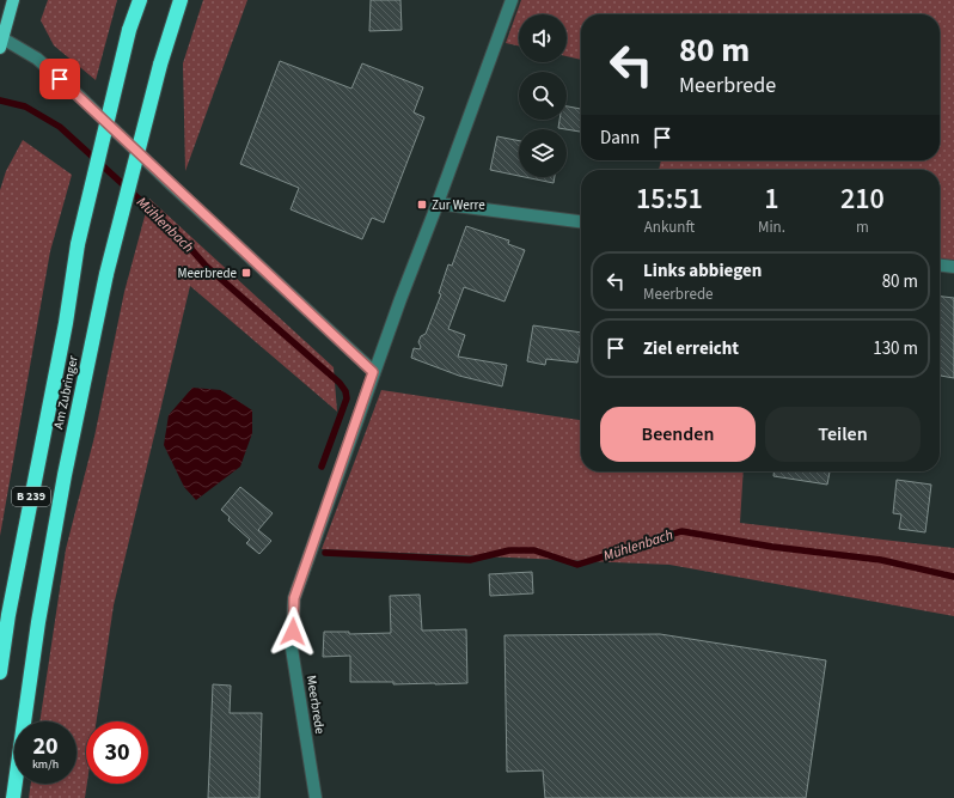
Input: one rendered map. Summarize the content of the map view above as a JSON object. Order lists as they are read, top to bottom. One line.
{"streets":{"highway":["Am Zubringer","B 239"],"street":["Meerbrede"]},"water":["Mühlenbach"],"places":{"transit":["Zur Werre","Meerbrede"]},"page":{"turn":["80 m","Meerbrede"],"then":"Dann","eta":["15:51","Ankunft","1","Min.","210","m"],"list":[{"name":"Links abbiegen","note":"Meerbrede","value":"80 m"},{"name":"Ziel erreicht","value":"130 m"}],"buttons":["Beenden","Teilen"],"speed":"20 km/h","limit":"30"}}
